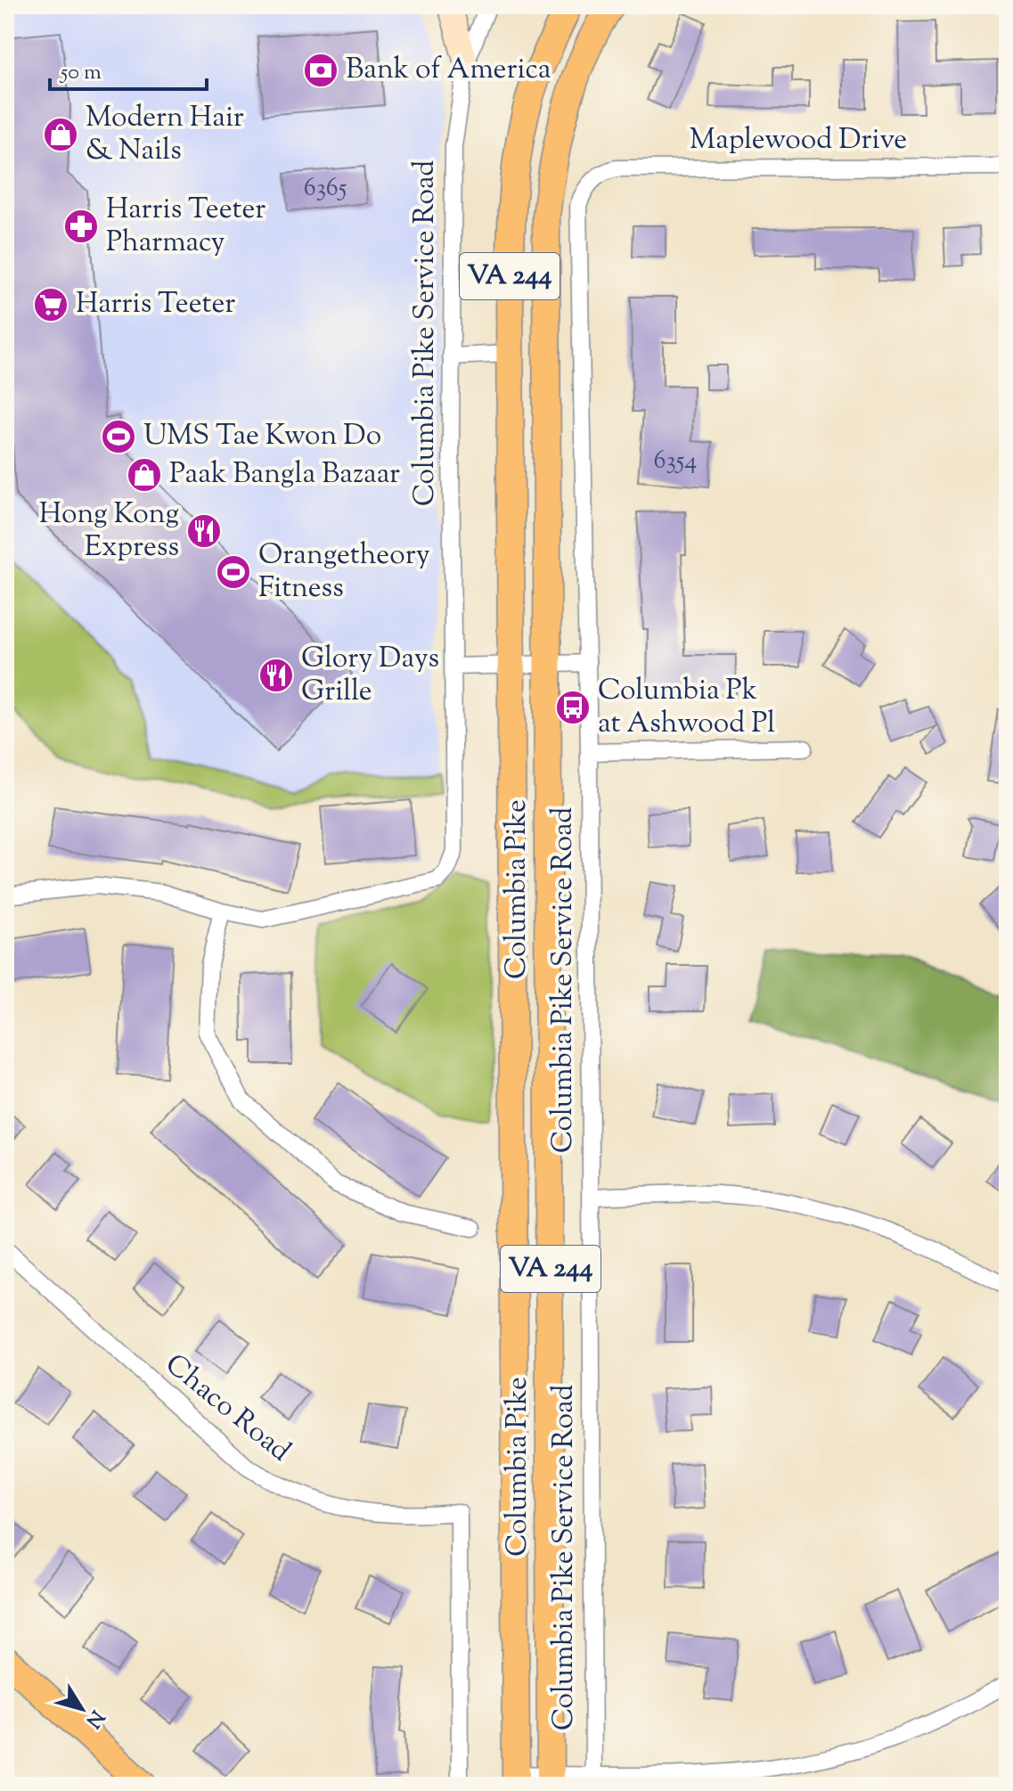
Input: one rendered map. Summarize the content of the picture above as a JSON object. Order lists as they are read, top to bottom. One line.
{"streets":{"main road":["VA 244","Columbia Pike"],"street":["Maplewood Drive","Columbia Pike Service Road","Chaco Road"]},"crossings":[["Maplewood Drive","Columbia Pike Service Road"]],"places":{"bank":["Bank of America"],"shop":["Modern Hair & Nails","Paak Bangla Bazaar"],"pharmacy":["Harris Teeter Pharmacy"],"supermarket":["Harris Teeter"],"sports":["UMS Tae Kwon Do","Orangetheory Fitness"],"restaurant":["Hong Kong Express","Glory Days Grille"],"bus stop":["Columbia Pk at Ashwood Pl"]},"house_numbers":["6365","6354"],"scale_bar":"50 m","north":"bottom right"}
